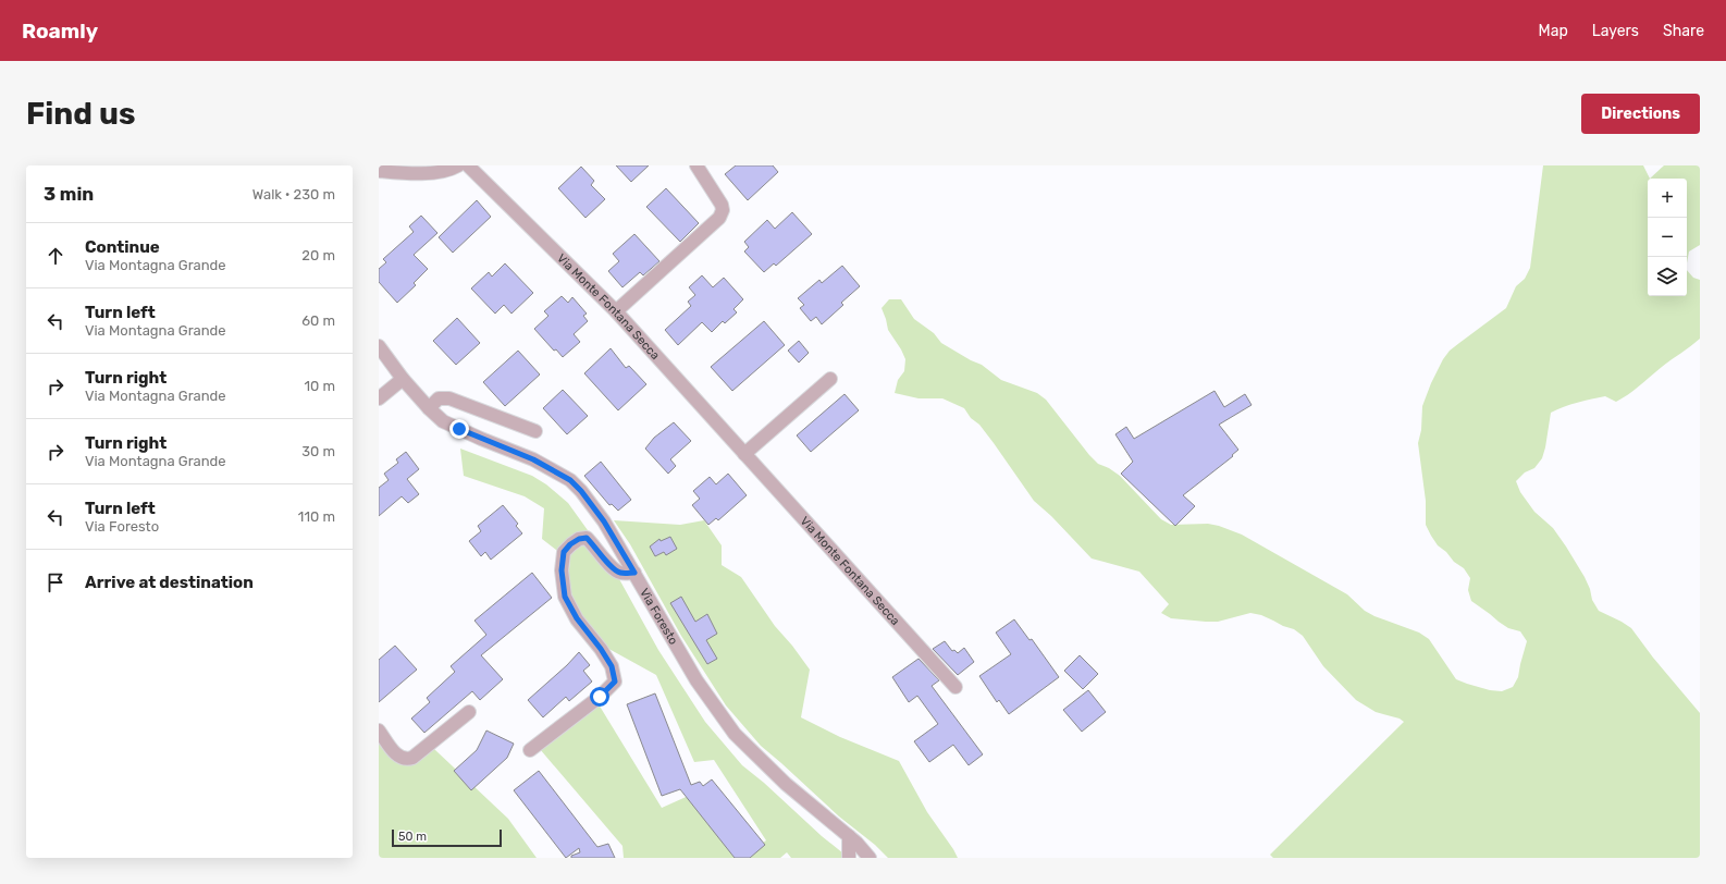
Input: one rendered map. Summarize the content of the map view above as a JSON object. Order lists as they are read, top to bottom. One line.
{"streets":{"street":["Via Monte Fontana Secca","Via Foresto"]},"scale_bar":"50 m","page":{"header":"Roamly","nav":["Map","Layers","Share"],"buttons":"Directions","title":"Find us","heading":["3 min","Walk · 230 m"],"map_buttons":["+","−"],"list":[["Continue","Via Montagna Grande","20 m"],["Turn left","Via Montagna Grande","60 m"],["Turn right","Via Montagna Grande","10 m"],["Turn right","Via Montagna Grande","30 m"],["Turn left","Via Foresto","110 m"],"Arrive at destination"],"scale":"50 m"}}
